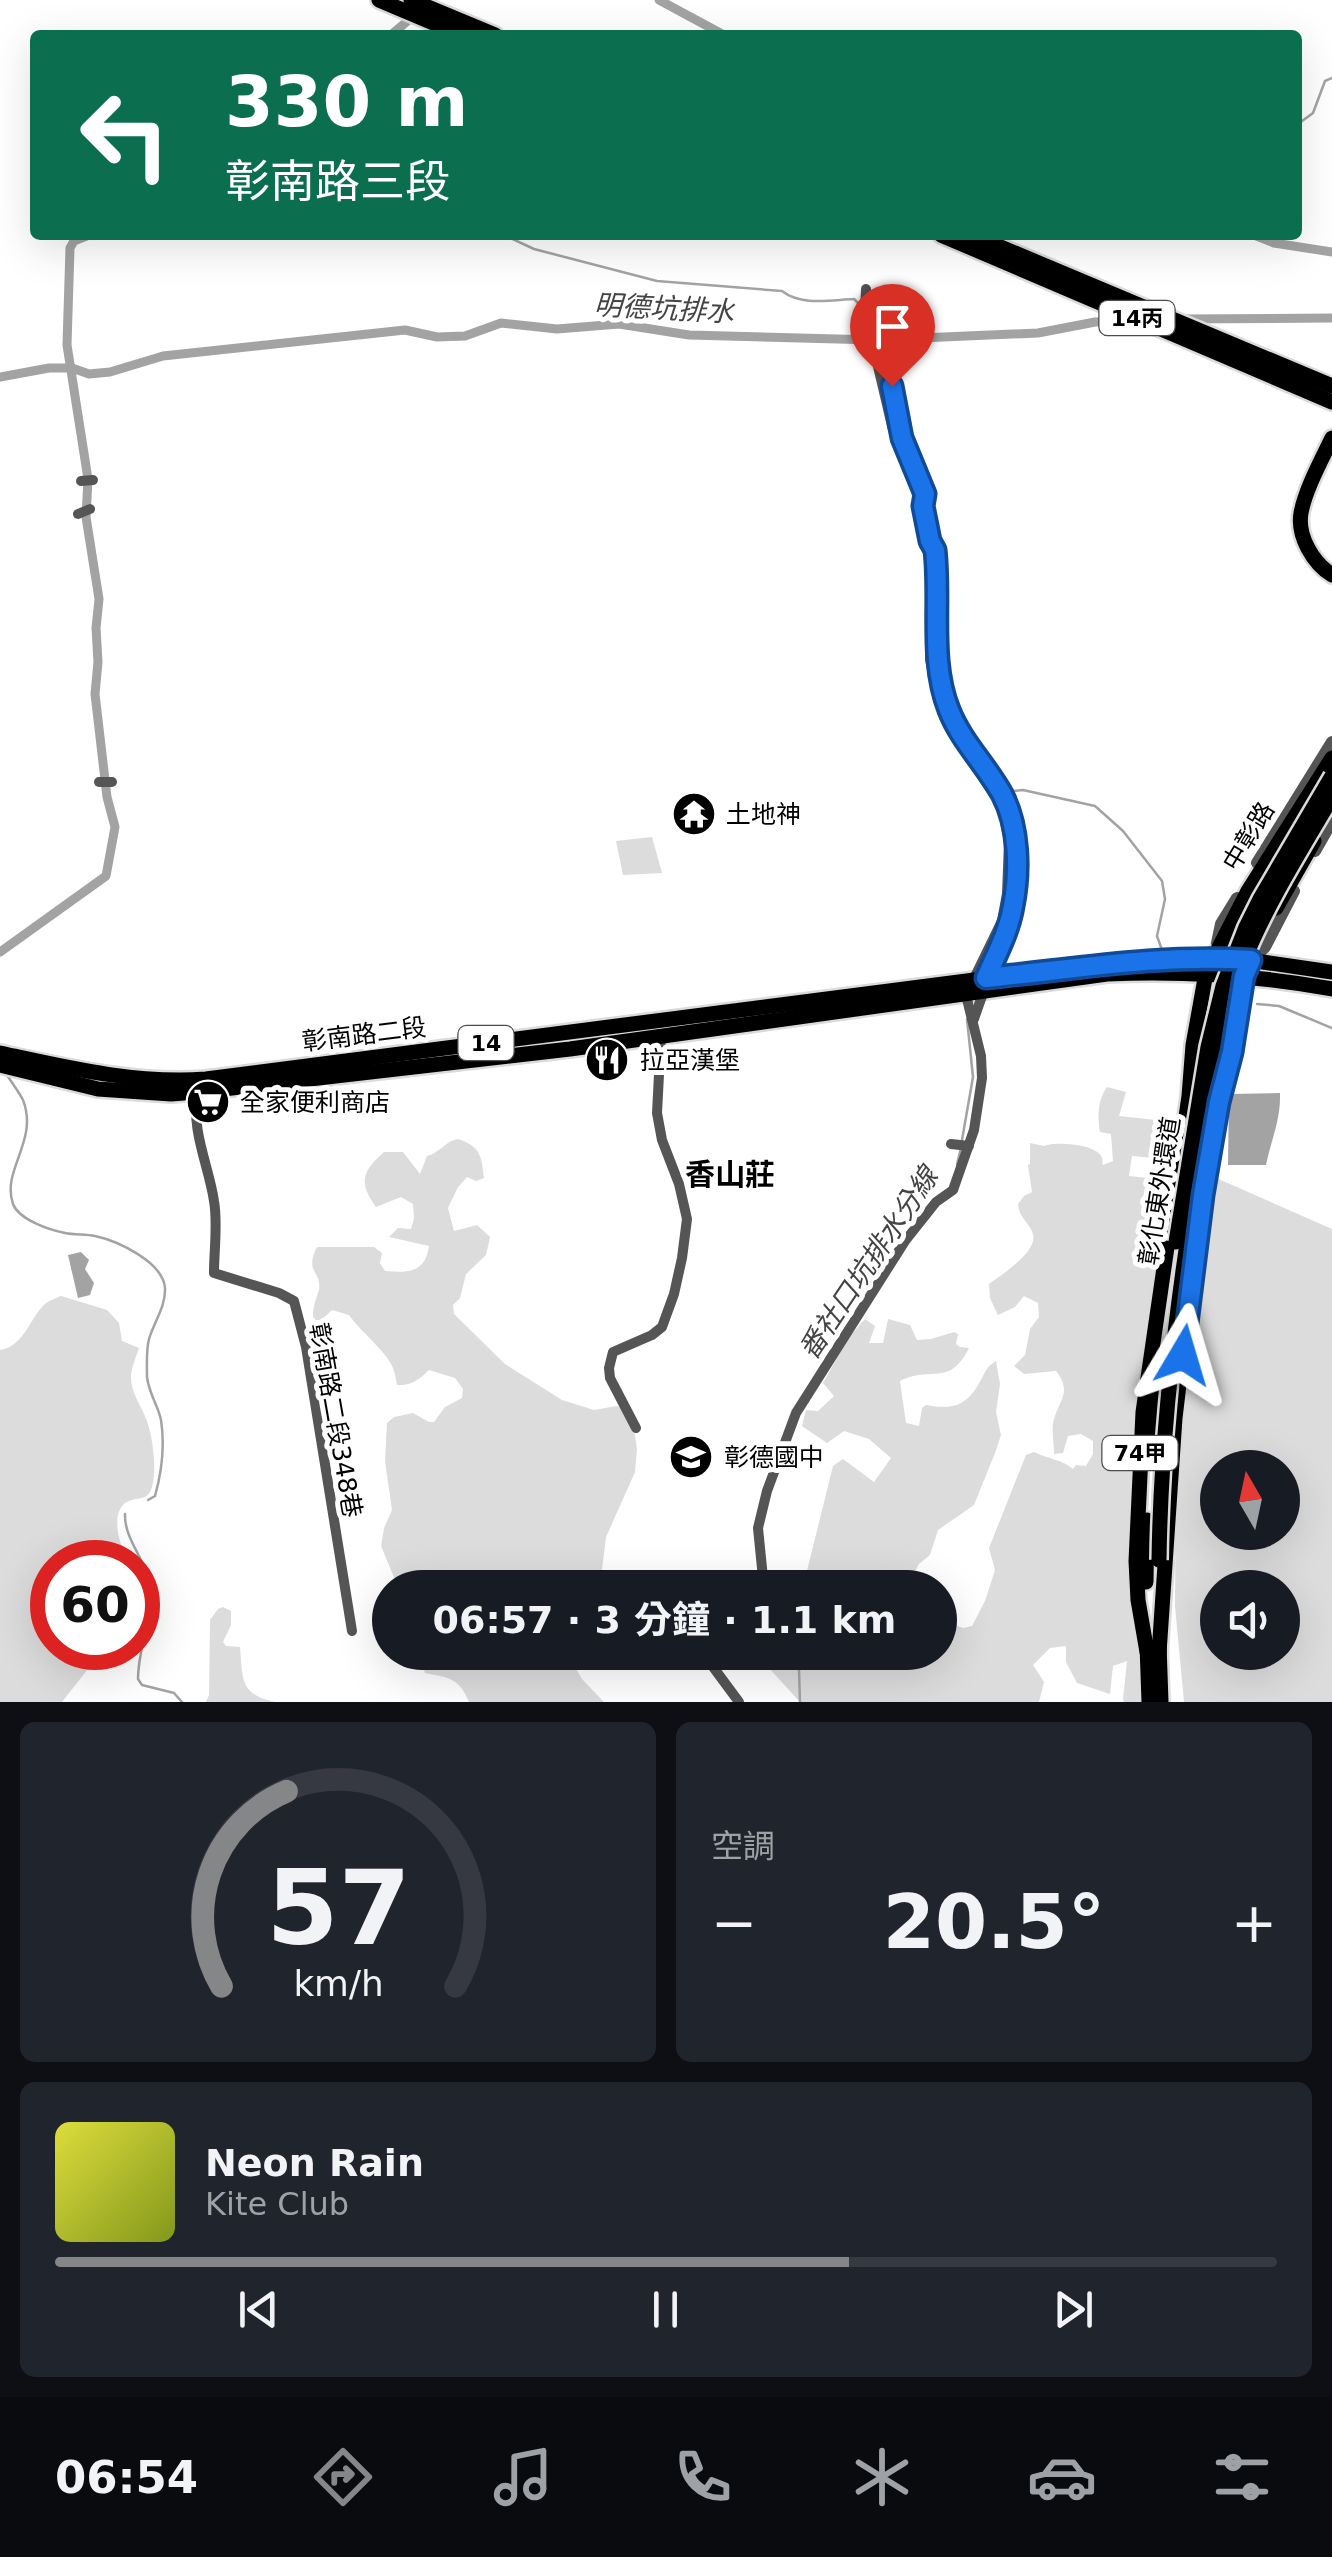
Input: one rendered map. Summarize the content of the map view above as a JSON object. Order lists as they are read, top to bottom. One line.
{"streets":{"main road":["14丙","彰南路二段","14","彰化東外環道","74甲"],"street":["中彰路","彰南路二段348巷"]},"crossings":[["中彰路","14"],["中彰路","74甲"],["彰南路二段","14"],["彰南路二段","彰南路二段348巷"],["14","74甲"],["彰化東外環道","74甲"]],"districts":["香山莊"],"water":["明德坑排水","番社口坑排水分線"],"places":{"temple":["土地神"],"restaurant":["拉亞漢堡"],"supermarket":["全家便利商店"],"school or university":["彰德國中"]},"north":"top","page":{"turn":["330 m","彰南路三段"],"limit":"60","trip":"06:57 · 3 分鐘 · 1.1 km","tile":"空調","heat":["−","20.5°","+"],"song":["Neon Rain","Kite Club"],"tabs":"06:54","gauge":["57","km/h"]}}
